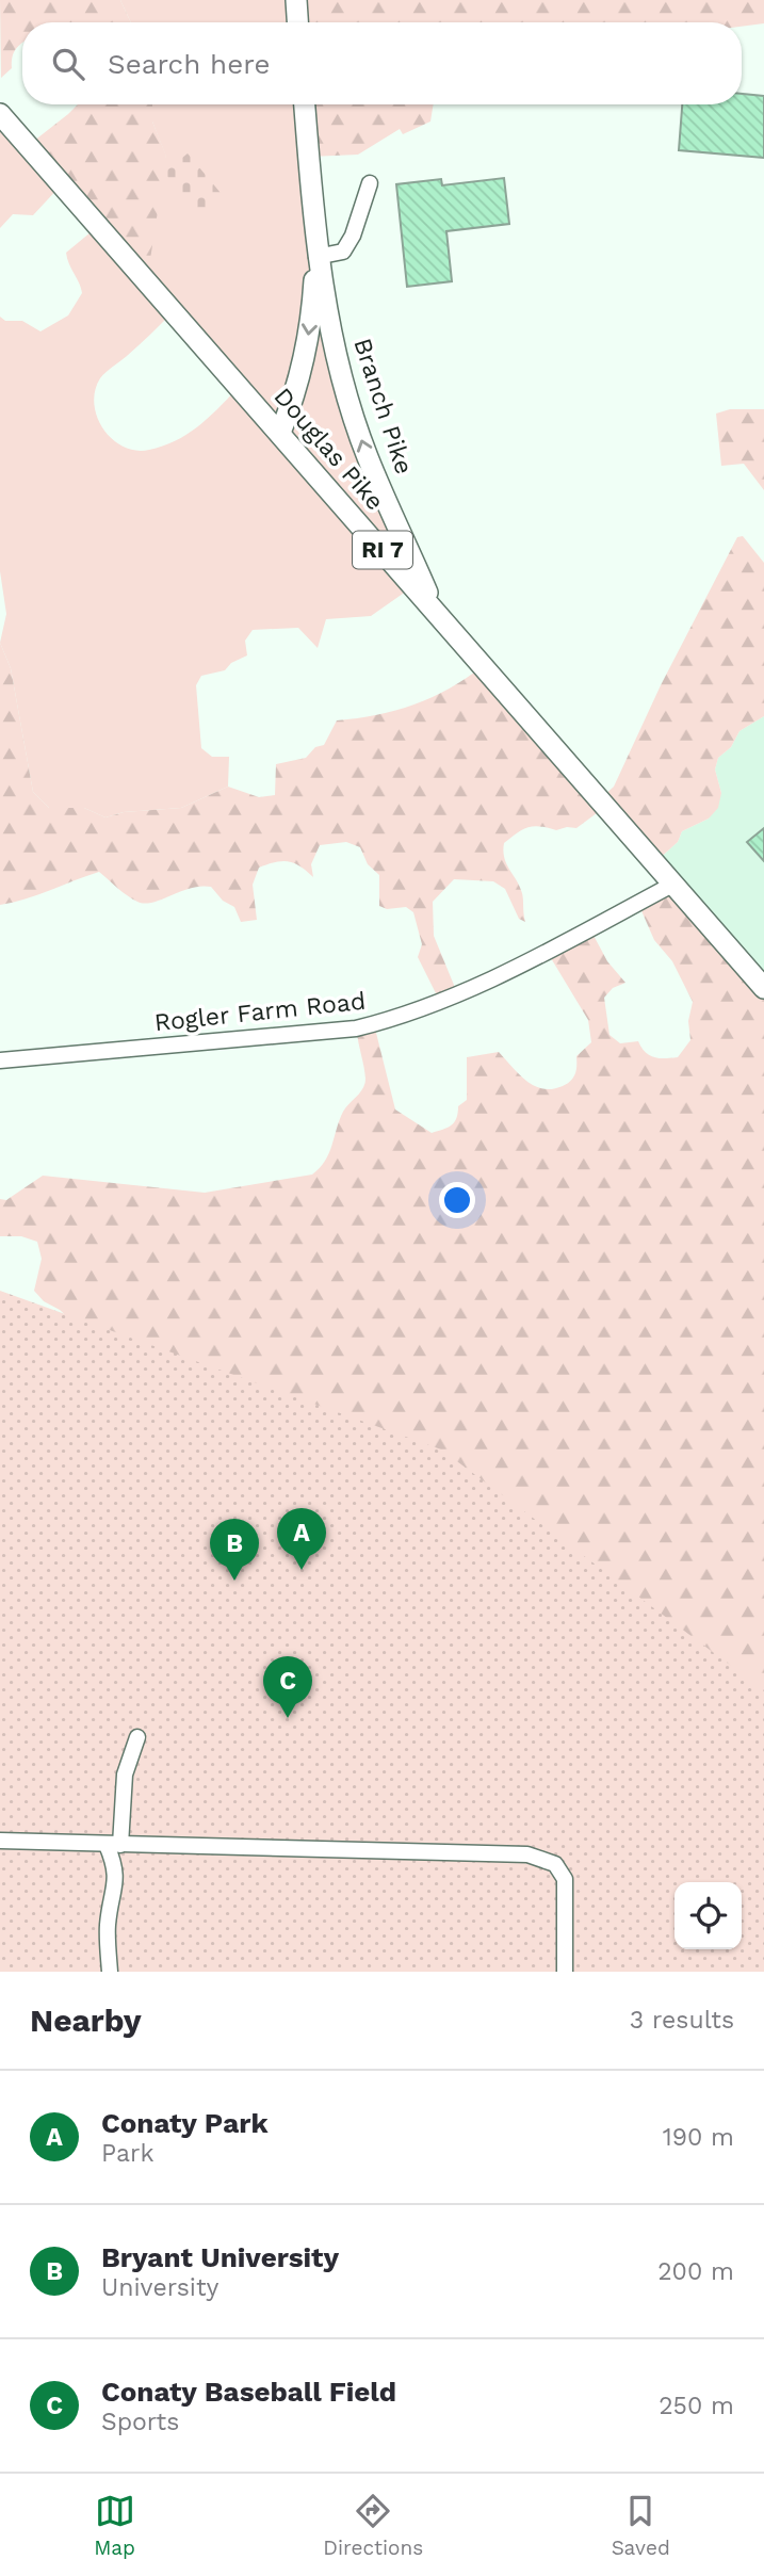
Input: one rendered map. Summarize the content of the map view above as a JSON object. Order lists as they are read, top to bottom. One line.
{"streets":{"main road":["Branch Pike","Douglas Pike","RI 7"],"street":["Rogler Farm Road"]},"crossings":[["Branch Pike","Douglas Pike"],["Douglas Pike","Rogler Farm Road"]],"page":{"search":"Search here","pins":["A","B","C"],"heading":["Nearby","3 results"],"list":[{"mark":"A","name":"Conaty Park","note":"Park","value":"190 m"},{"mark":"B","name":"Bryant University","note":"University","value":"200 m"},{"mark":"C","name":"Conaty Baseball Field","note":"Sports","value":"250 m"}],"nav":["Map","Directions","Saved"]}}
